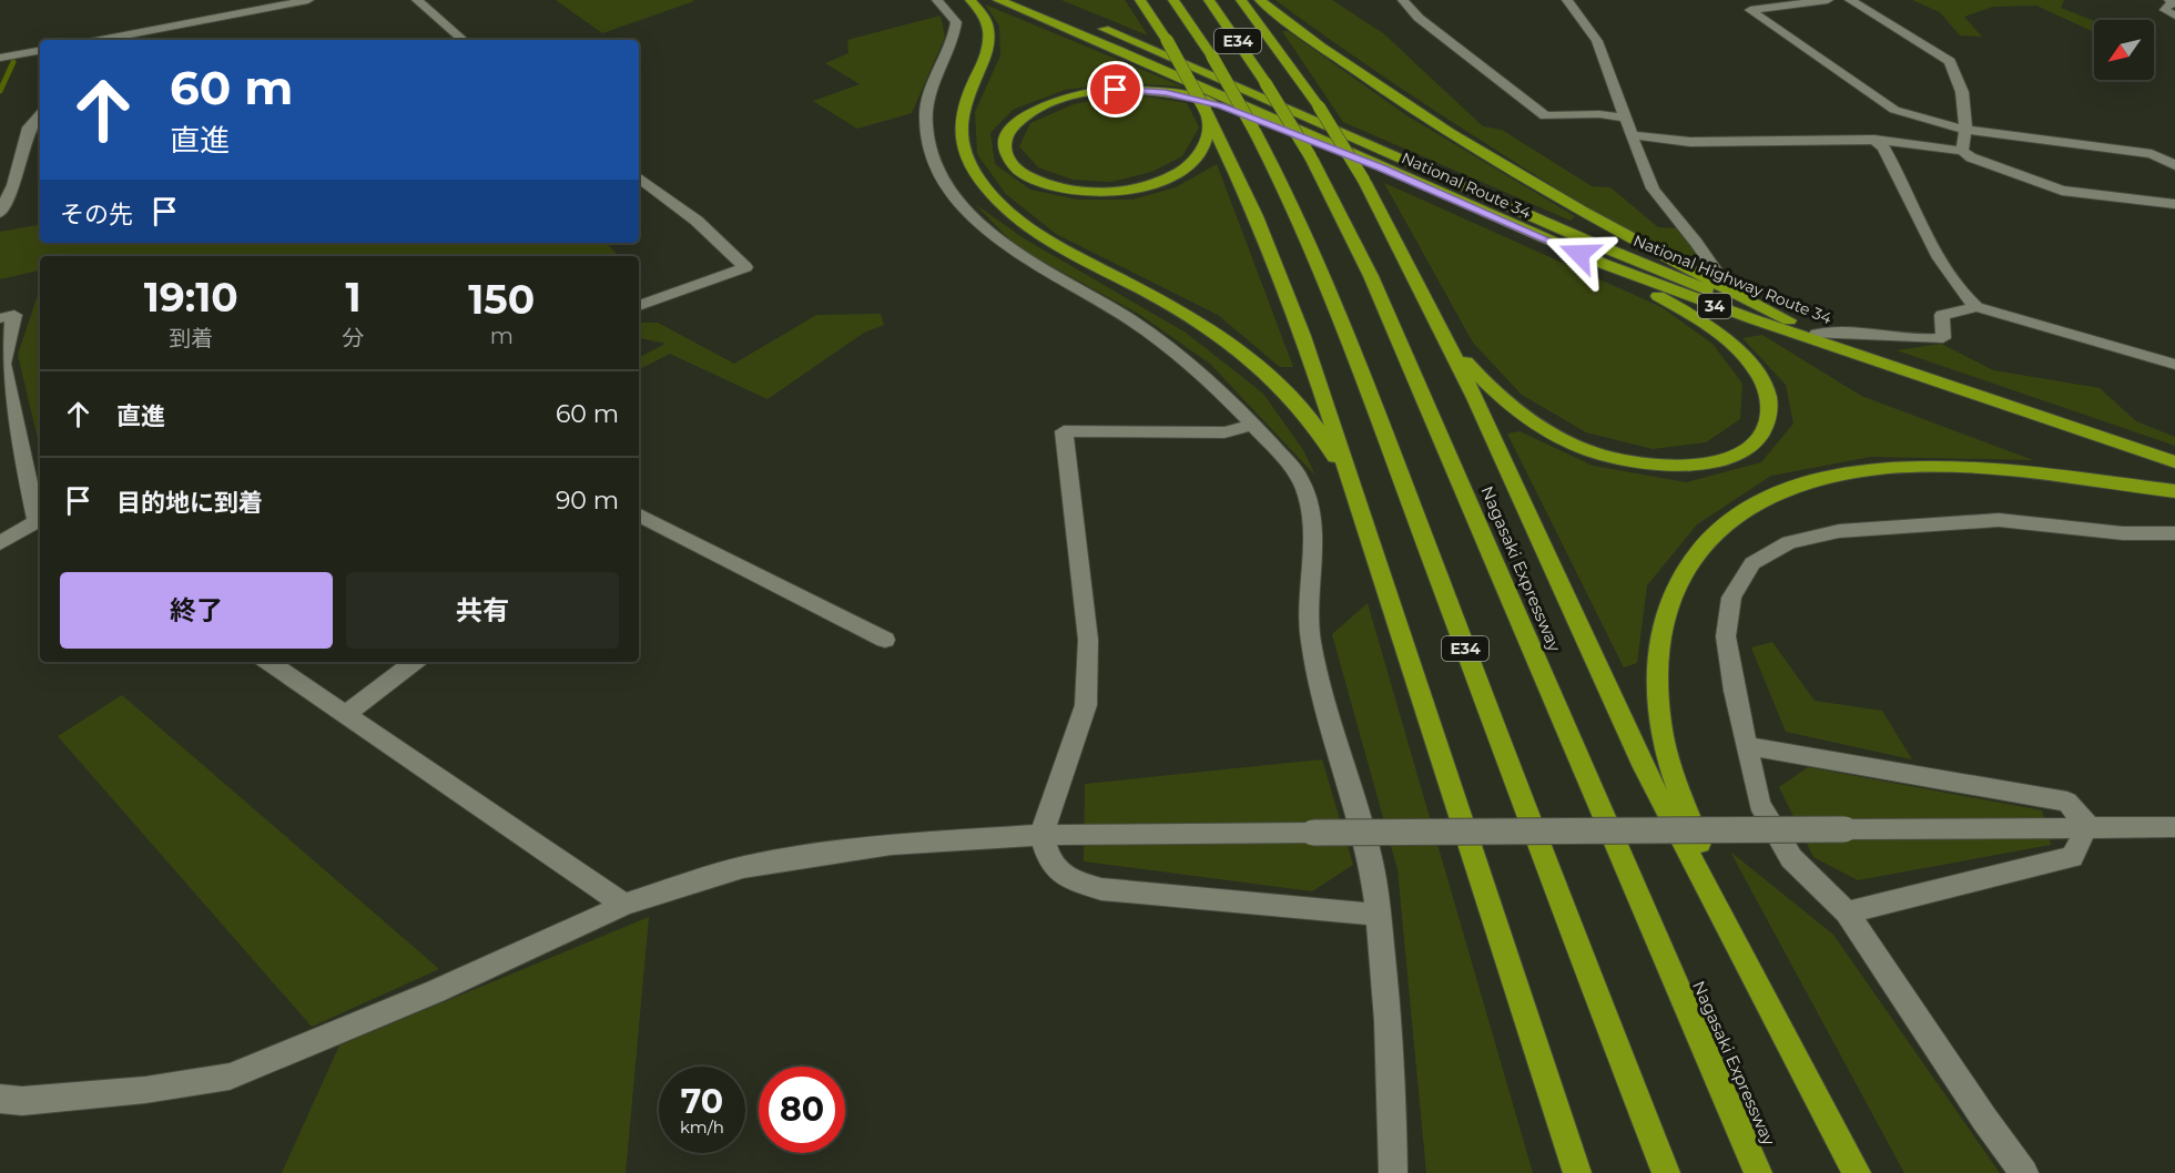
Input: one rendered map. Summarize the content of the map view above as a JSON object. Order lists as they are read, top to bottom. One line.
{"streets":{"highway":["E34","National Route 34","National Highway Route 34","34","Nagasaki Expressway"]},"crossings":[["National Route 34","National Highway Route 34"]],"north":"bottom left","page":{"turn":["60 m","直進"],"then":"その先","eta":["19:10","到着","1","分","150","m"],"list":[{"name":"直進","value":"60 m"},{"name":"目的地に到着","value":"90 m"}],"buttons":["終了","共有"],"speed":"70 km/h","limit":"80"}}
